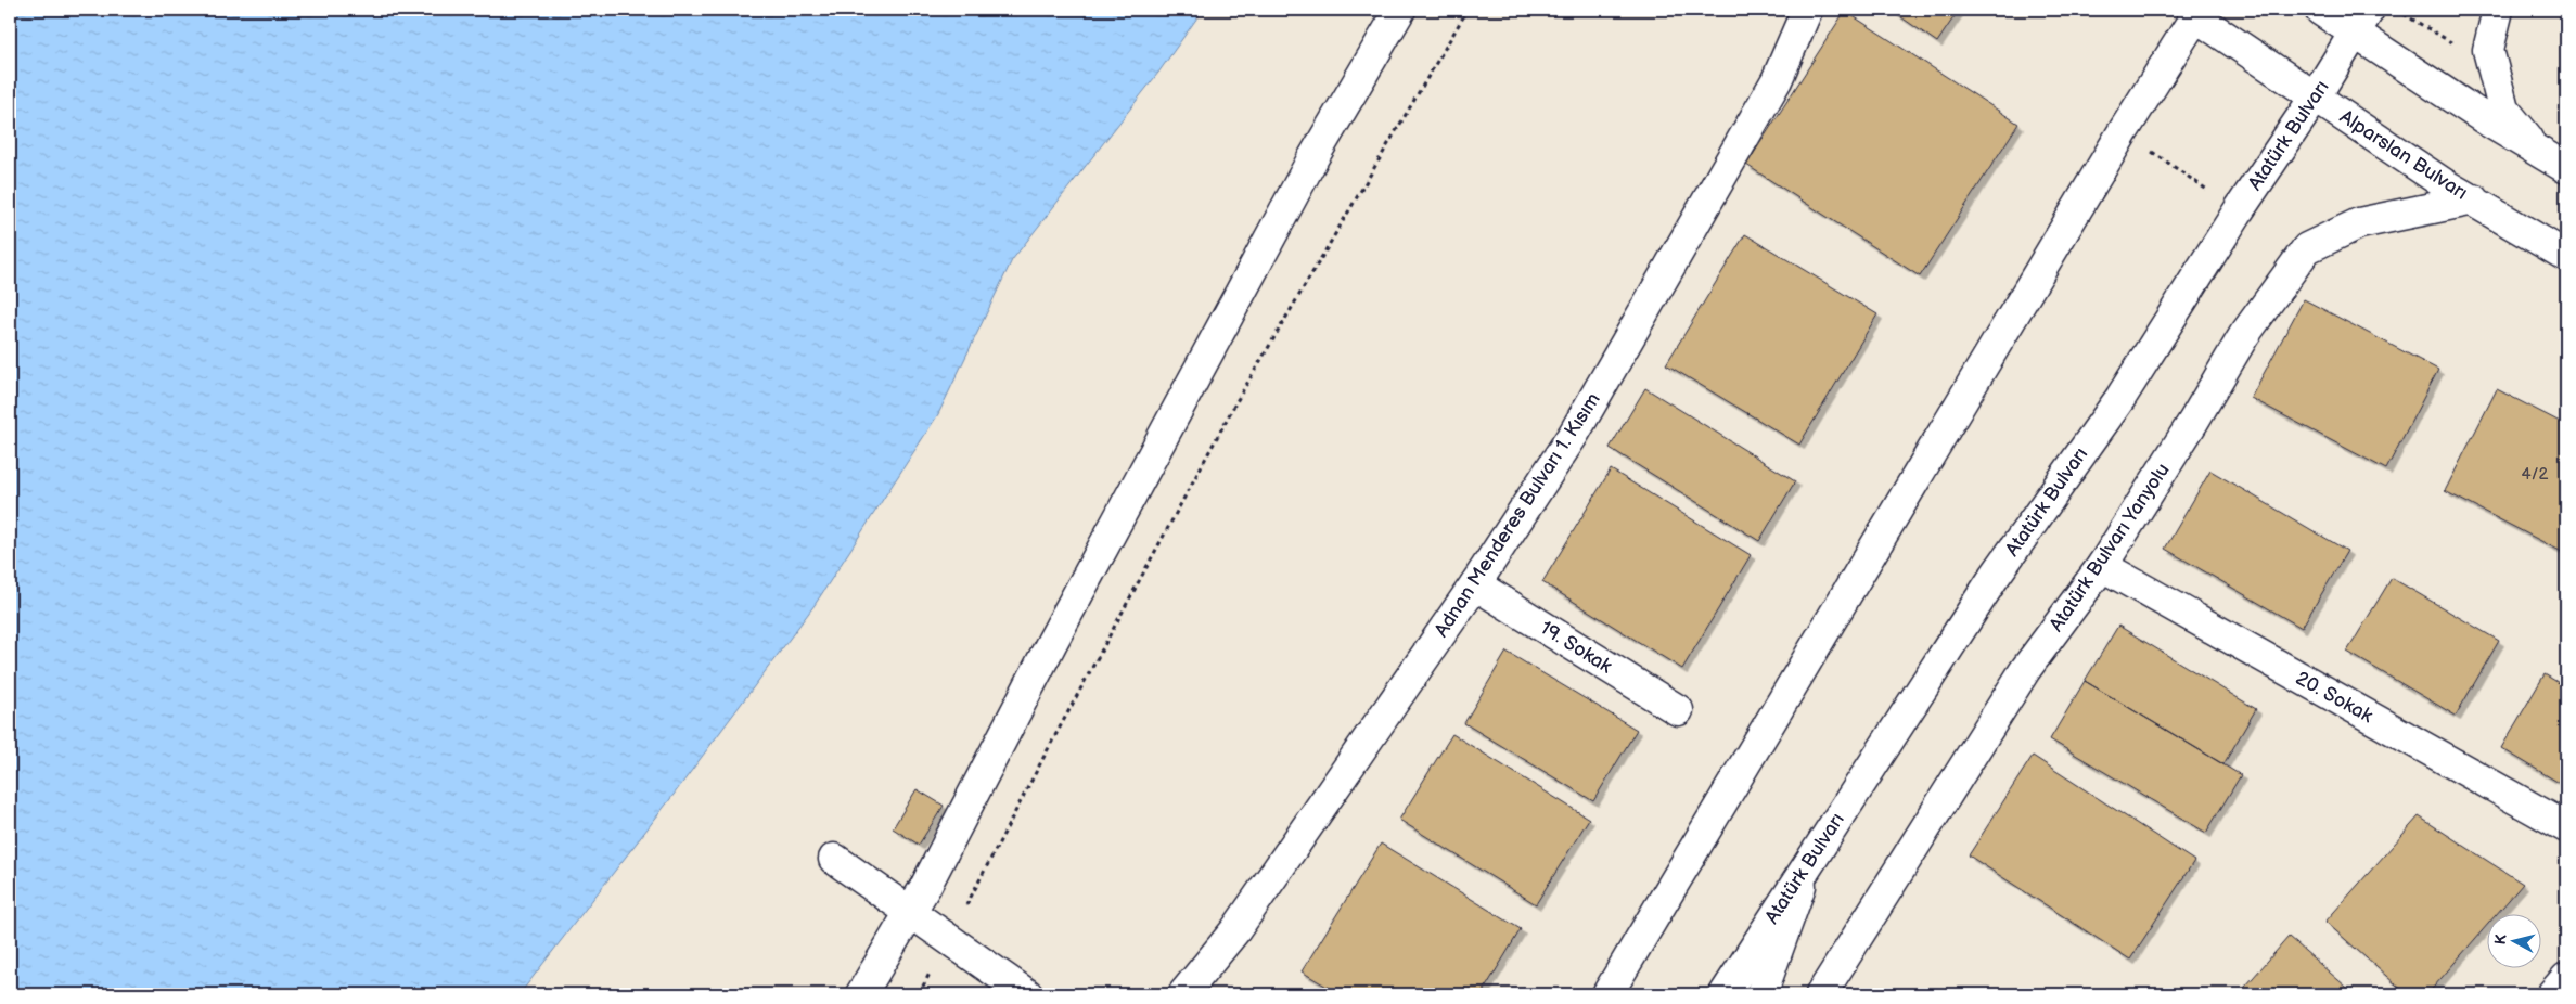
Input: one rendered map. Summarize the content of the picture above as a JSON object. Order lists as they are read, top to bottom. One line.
{"streets":{"main road":["Atatürk Bulvarı","Alparslan Bulvarı","Adnan Menderes Bulvarı 1. Kısım","Atatürk Bulvarı Yanyolu","19. Sokak","20. Sokak"]},"crossings":[["Atatürk Bulvarı","Alparslan Bulvarı"],["Alparslan Bulvarı","Atatürk Bulvarı Yanyolu"],["Adnan Menderes Bulvarı 1. Kısım","19. Sokak"],["Atatürk Bulvarı Yanyolu","20. Sokak"]],"house_numbers":["4/2"],"north":"left"}
